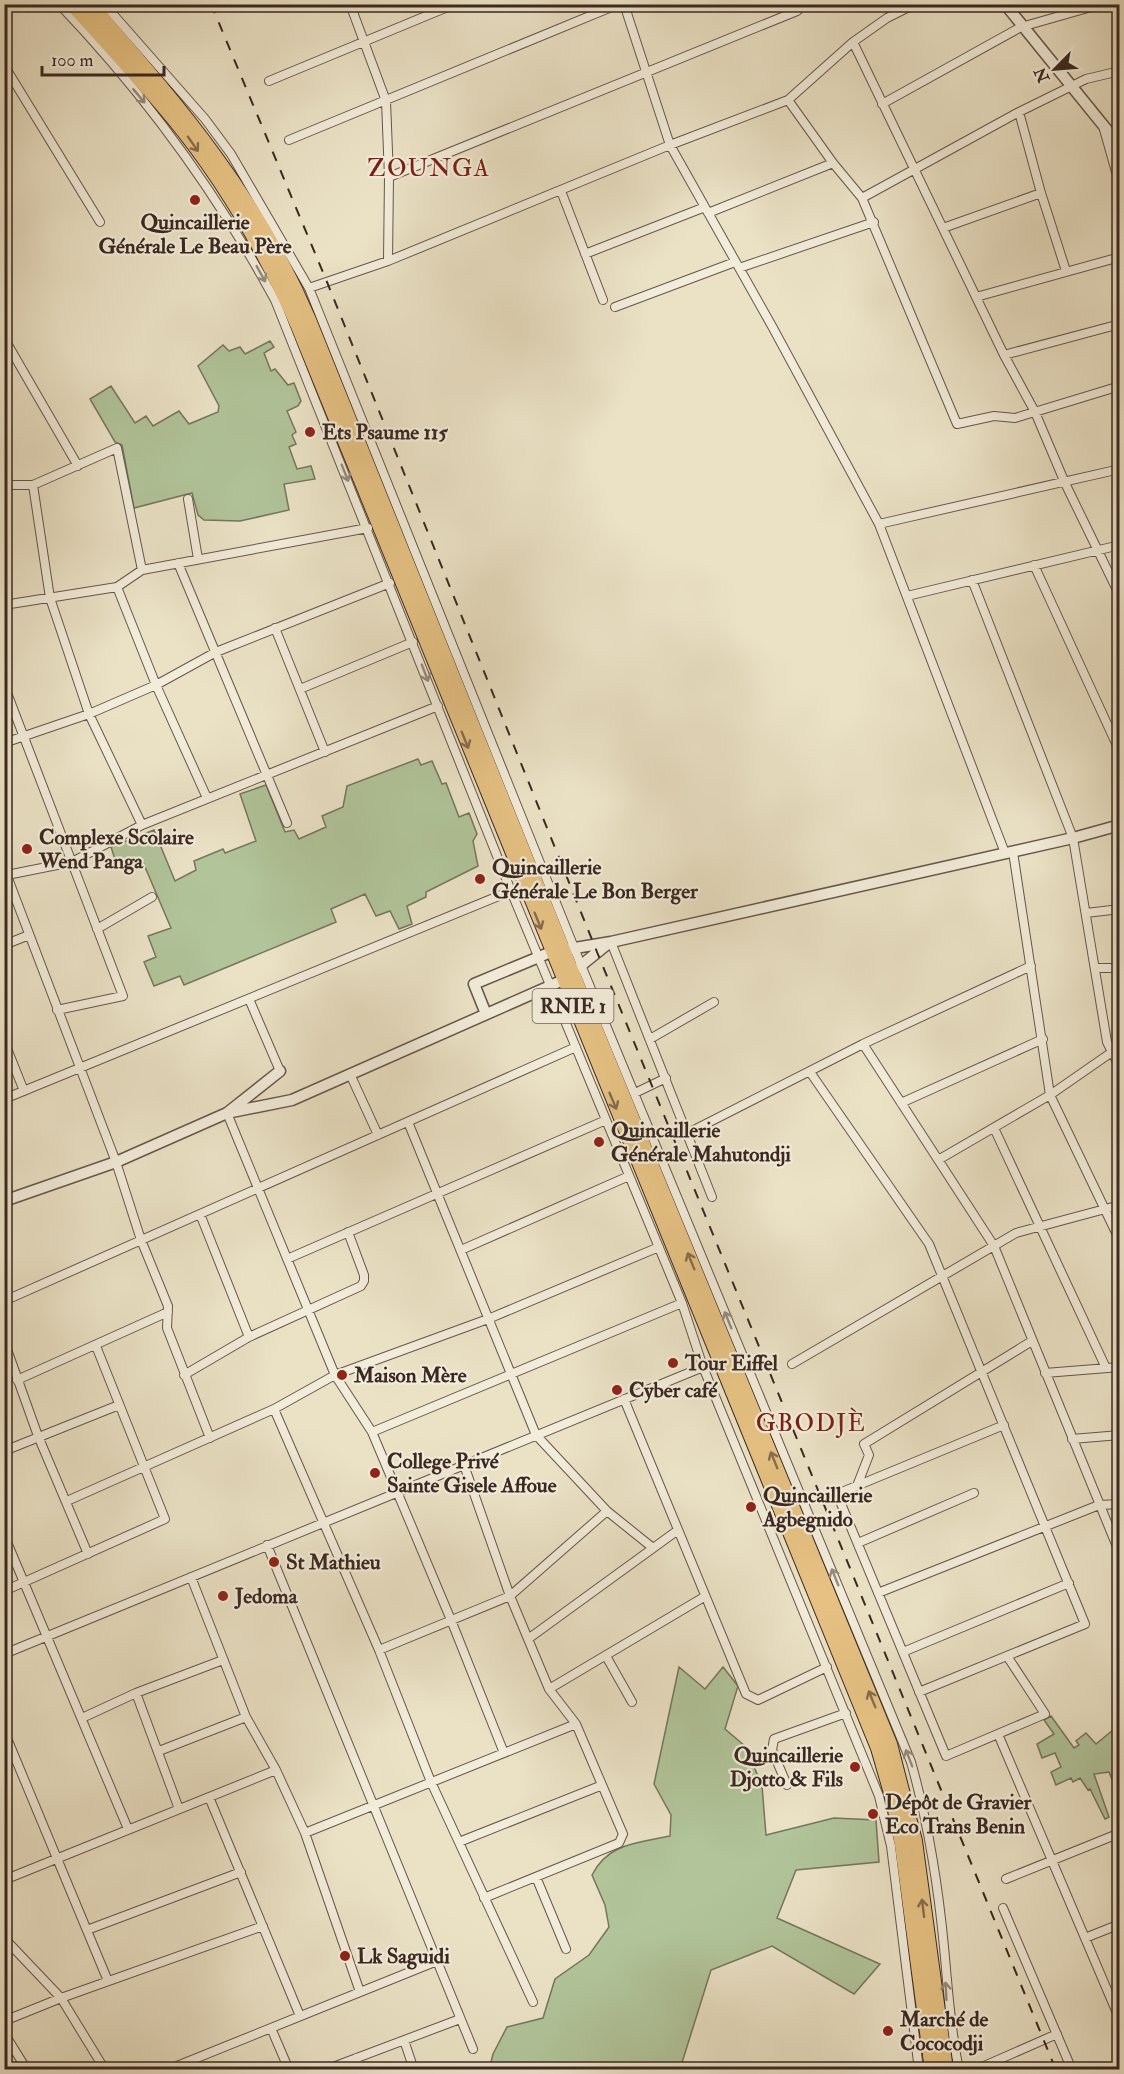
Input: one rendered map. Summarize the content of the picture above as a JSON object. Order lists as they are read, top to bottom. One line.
{"streets":{"highway":["RNIE 1"]},"districts":["ZOUNGA","GBODJÈ"],"places":["Quincaillerie Générale Le Beau Père","Ets Psaume 115","Complexe Scolaire Wend Panga","Quincaillerie Générale Le Bon Berger","Quincaillerie Générale Mahutondji","Tour Eiffel","Maison Mère","Cyber café","College Privé Sainte Gisele Affoue","Quincaillerie Agbegnido","St Mathieu","Jedoma","Quincaillerie Djotto & Fils","Dépôt de Gravier Eco Trans Benin","Lk Saguidi","Marché de Cococodji"],"scale_bar":"100 m","north":"bottom left"}
